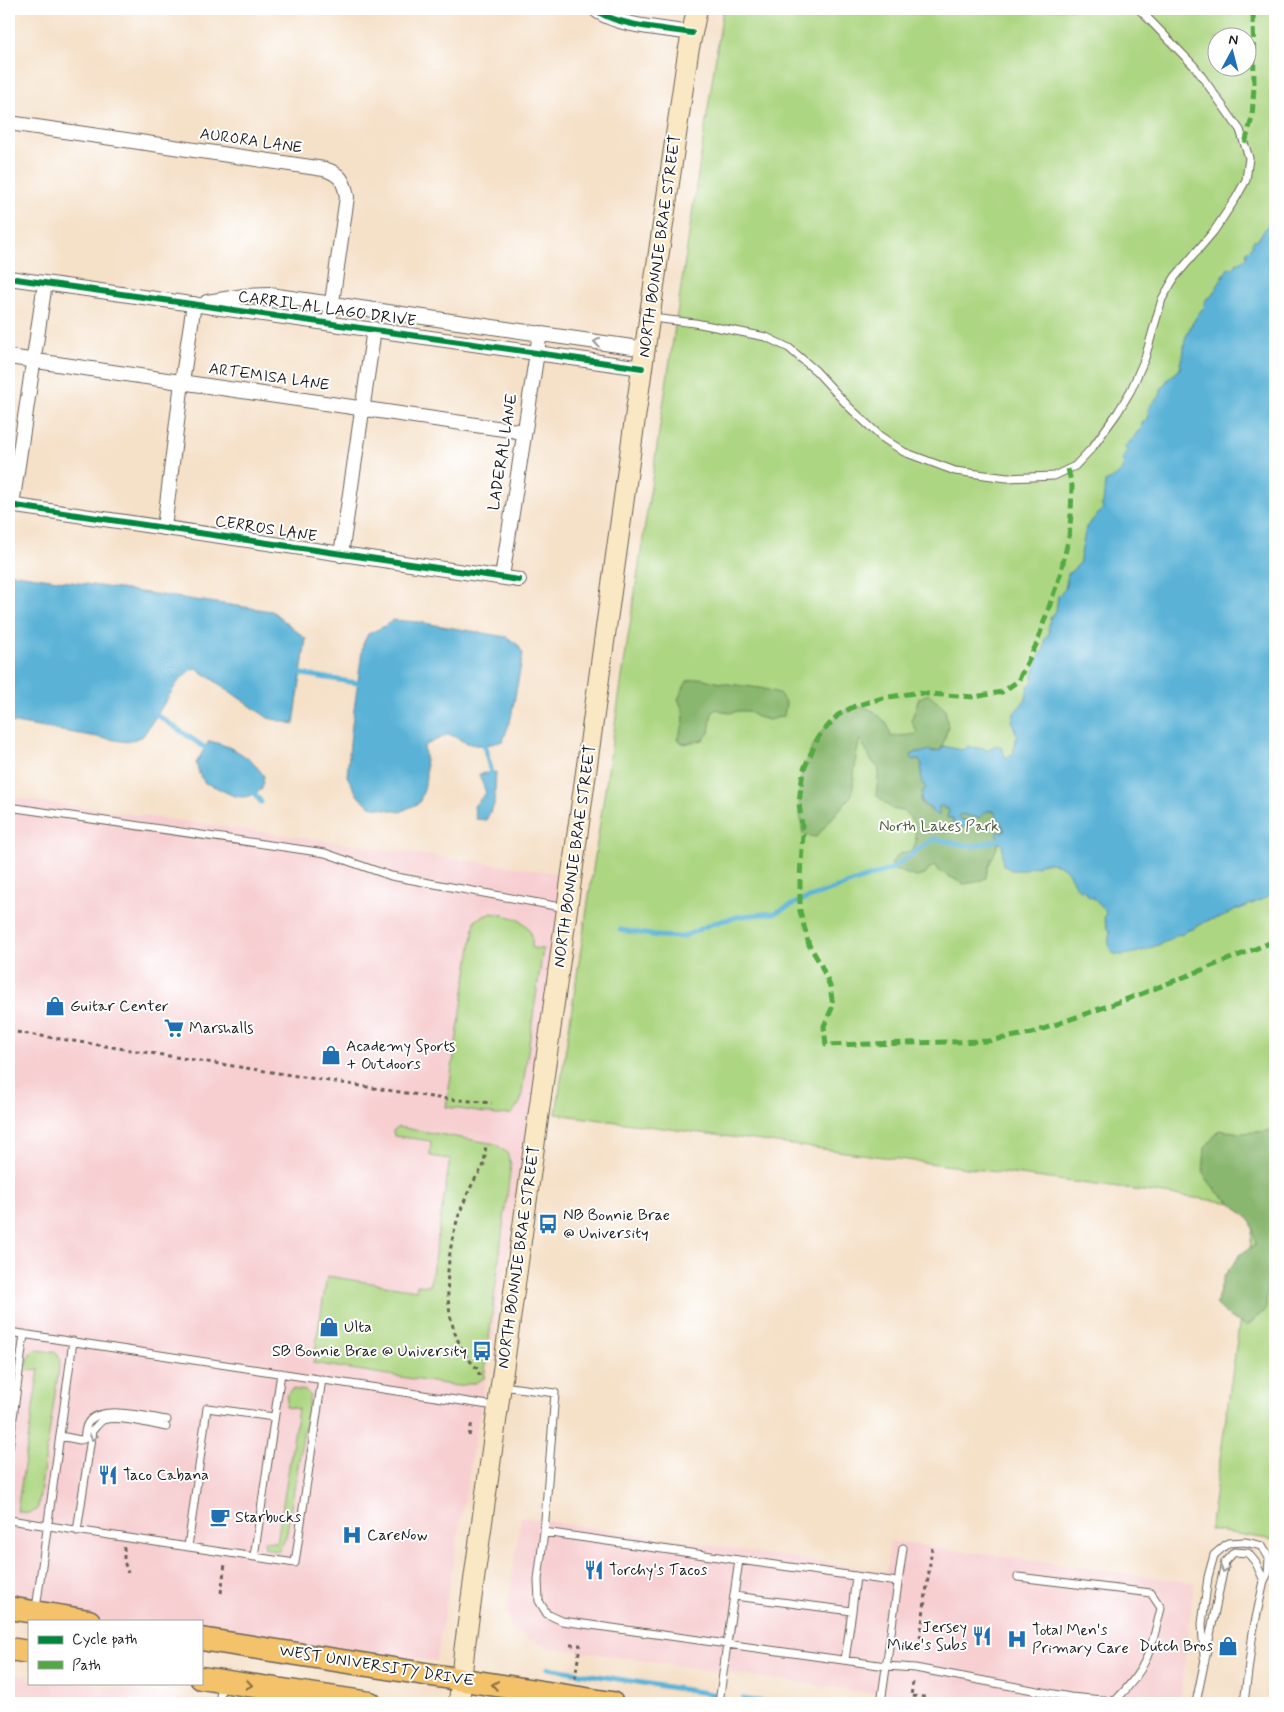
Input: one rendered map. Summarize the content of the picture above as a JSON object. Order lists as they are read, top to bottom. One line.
{"streets":{"main road":["NORTH BONNIE BRAE STREET","WEST UNIVERSITY DRIVE"],"street":["AURORA LANE","CARRIL AL LAGO DRIVE","ARTEMISA LANE","LADERAL LANE","CERROS LANE"]},"crossings":[["AURORA LANE","CARRIL AL LAGO DRIVE"],["NORTH BONNIE BRAE STREET","CARRIL AL LAGO DRIVE"],["NORTH BONNIE BRAE STREET","WEST UNIVERSITY DRIVE"],["CARRIL AL LAGO DRIVE","LADERAL LANE"],["ARTEMISA LANE","LADERAL LANE"],["LADERAL LANE","CERROS LANE"]],"one_way":["WEST UNIVERSITY DRIVE"],"parks":["North Lakes Park"],"places":{"shop":["Guitar Center","Academy Sports + Outdoors","Ulta","Dutch Bros"],"supermarket":["Marshalls"],"bus stop":["NB Bonnie Brae @ University","SB Bonnie Brae @ University"],"restaurant":["Taco Cabana","Torchy's Tacos","Jersey Mike's Subs"],"cafe":["Starbucks"],"hospital":["CareNow","Total Men's Primary Care"]},"legend":["Cycle path","Path"],"north":"top"}
